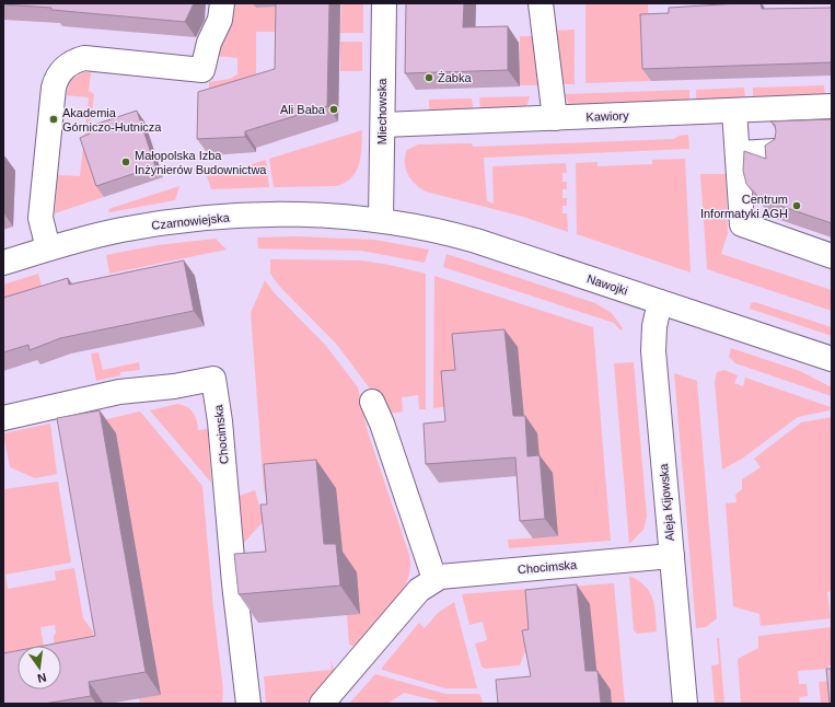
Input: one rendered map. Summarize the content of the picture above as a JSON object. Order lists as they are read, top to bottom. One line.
{"streets":{"street":["Miechowska","Kawiory","Czarnowiejska","Nawojki","Chocimska","Aleja Kijowska"]},"crossings":[["Miechowska","Kawiory"],["Miechowska","Czarnowiejska"],["Miechowska","Nawojki"],["Czarnowiejska","Nawojki"],["Nawojki","Aleja Kijowska"],["Chocimska","Aleja Kijowska"]],"places":["Żabka","Ali Baba","Akademia Górniczo-Hutnicza","Małopolska Izba Inżynierów Budownictwa","Centrum Informatyki AGH"],"north":"bottom"}
